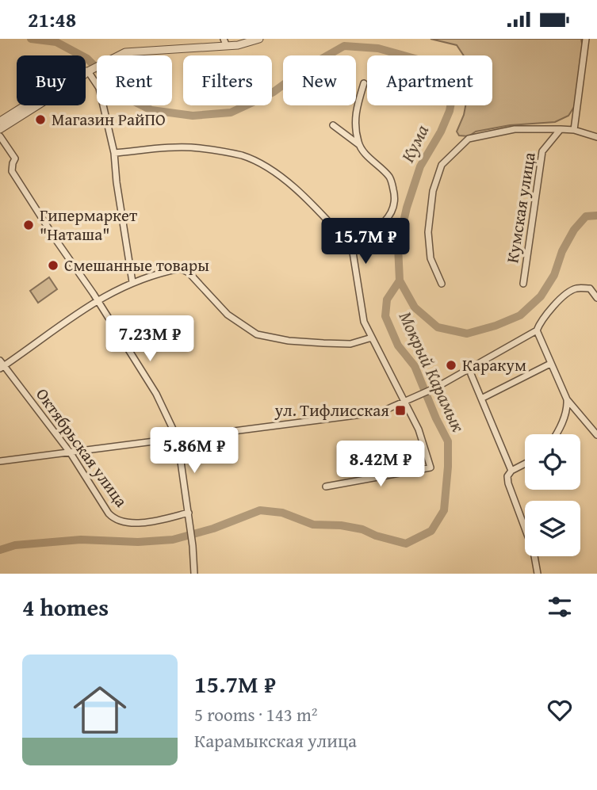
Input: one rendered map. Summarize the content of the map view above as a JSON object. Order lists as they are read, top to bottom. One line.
{"streets":{"street":["Кумская улица","Октябрьская улица"]},"water":["Кума","Мокрый Карамык"],"places":{"other":["Магазин РайПО","Гипермаркет \"Наташа\"","Смешанные товары","Каракум"],"transit":["ул. Тифлисская"]},"page":{"status":"21:48","chip":["Buy","Rent","Filters","New","Apartment"],"price":["15.7M ₽","7.23M ₽","5.86M ₽","8.42M ₽"],"heading":"4 homes","list":[{"name":"15.7M ₽","note":"5 rooms · 143 m² · Карамыкская улица"}]}}
